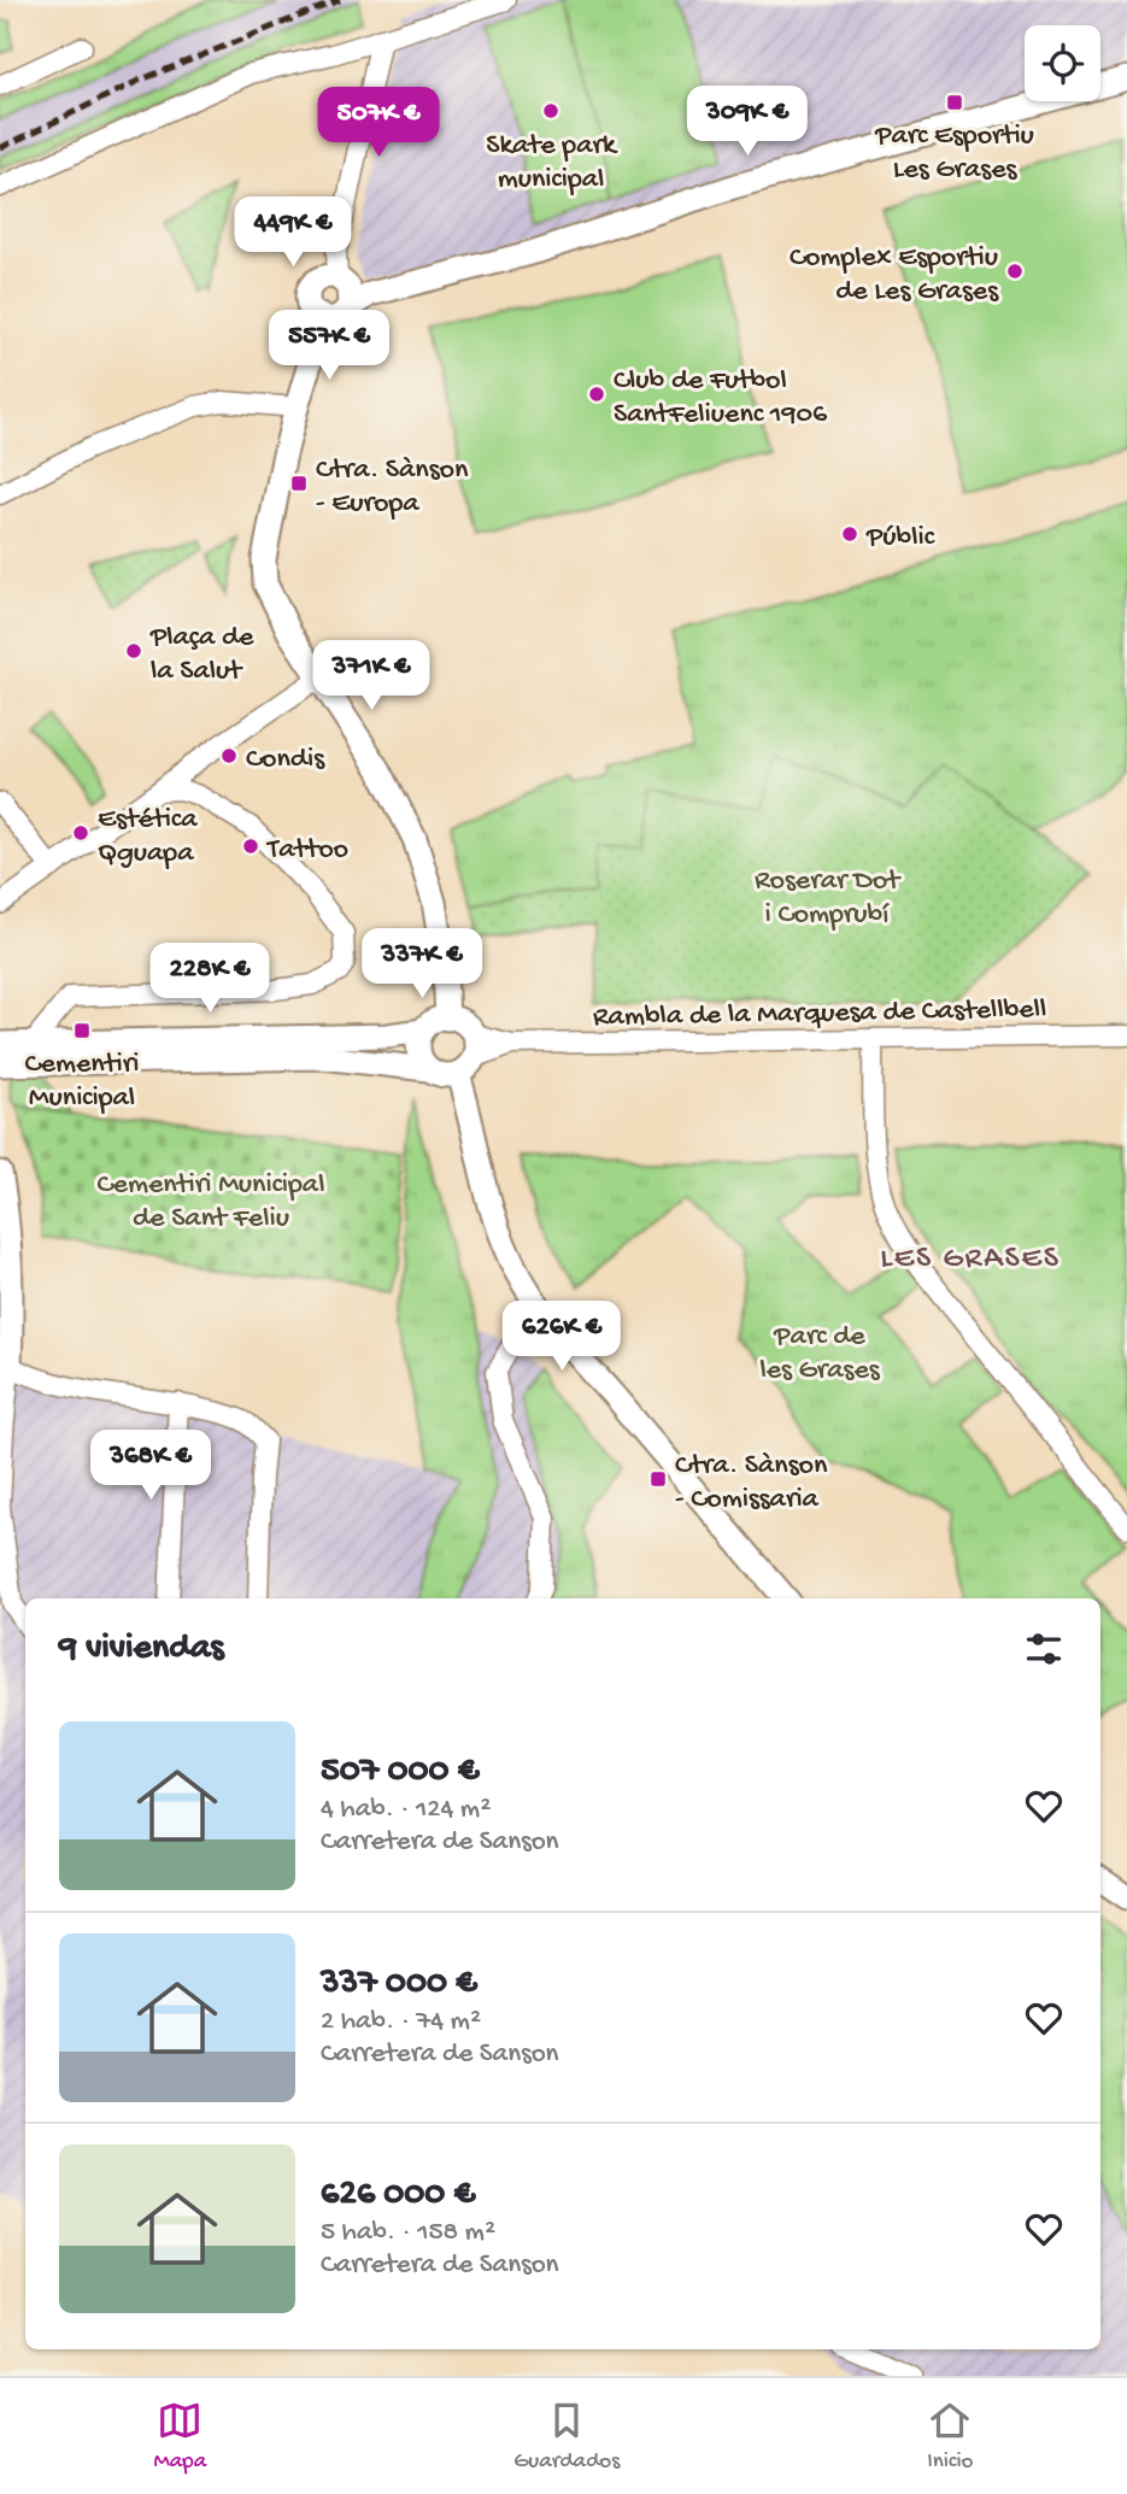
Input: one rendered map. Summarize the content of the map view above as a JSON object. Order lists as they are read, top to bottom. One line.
{"streets":{"street":["Rambla de la Marquesa de Castellbell"]},"districts":["LES GRASES"],"parks":["Roserar Dot i Comprubí","Cementiri Municipal de Sant Feliu","Parc de les Grases"],"places":{"transit":["Parc Esportiu Les Grases","Ctra. Sànson - Europa","Cementiri Municipal","Ctra. Sànson - Comissaria"],"other":["Skate park municipal","Complex Esportiu de Les Grases","Club de Futbol SantFeliuenc 1906","Públic","Plaça de la Salut","Condis","Estética Qguapa","Tattoo"]},"page":{"price":["309K €","507K €","449K €","557K €","371K €","337K €","228K €","626K €","368K €"],"heading":"9 viviendas","list":[{"name":"507 000 €","note":"4 hab. · 124 m² · Carretera de Sanson"},{"name":"337 000 €","note":"2 hab. · 74 m² · Carretera de Sanson"},{"name":"626 000 €","note":"5 hab. · 158 m² · Carretera de Sanson"}],"tabs":["Mapa","Guardados","Inicio"]}}
